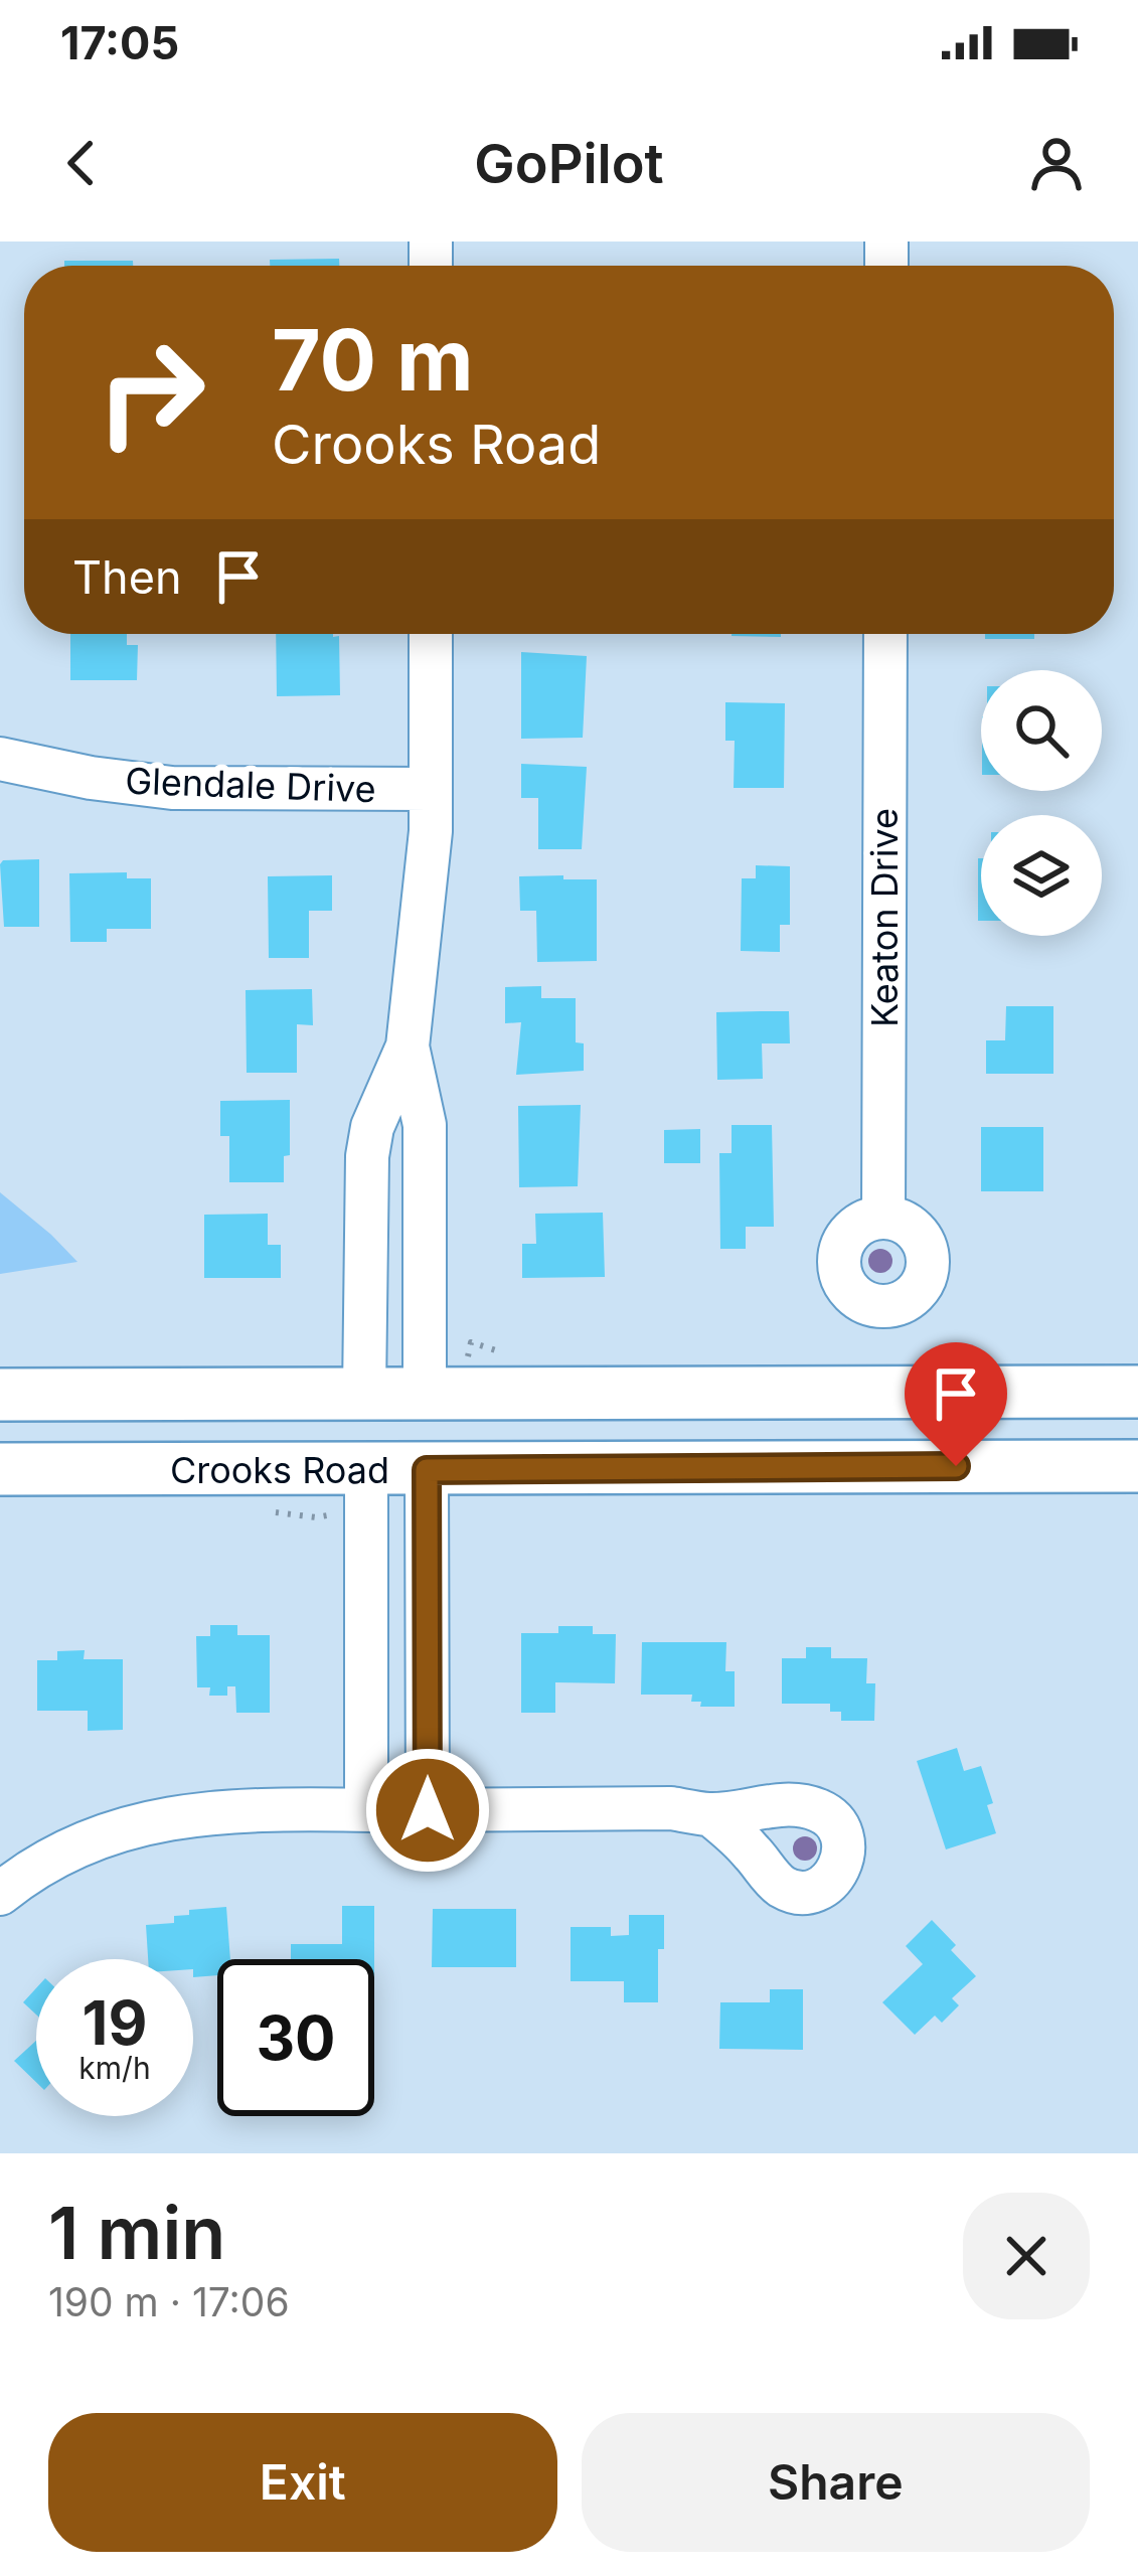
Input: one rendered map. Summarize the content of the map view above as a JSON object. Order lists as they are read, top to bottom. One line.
{"streets":{"main road":["Crooks Road"],"street":["Glendale Drive","Keaton Drive"]},"page":{"status":"17:05","header":"GoPilot","turn":["70 m","Crooks Road"],"then":"Then","speed":"19 km/h","limit":"30","heading":["1 min","190 m · 17:06"],"buttons":["Exit","Share"]}}
